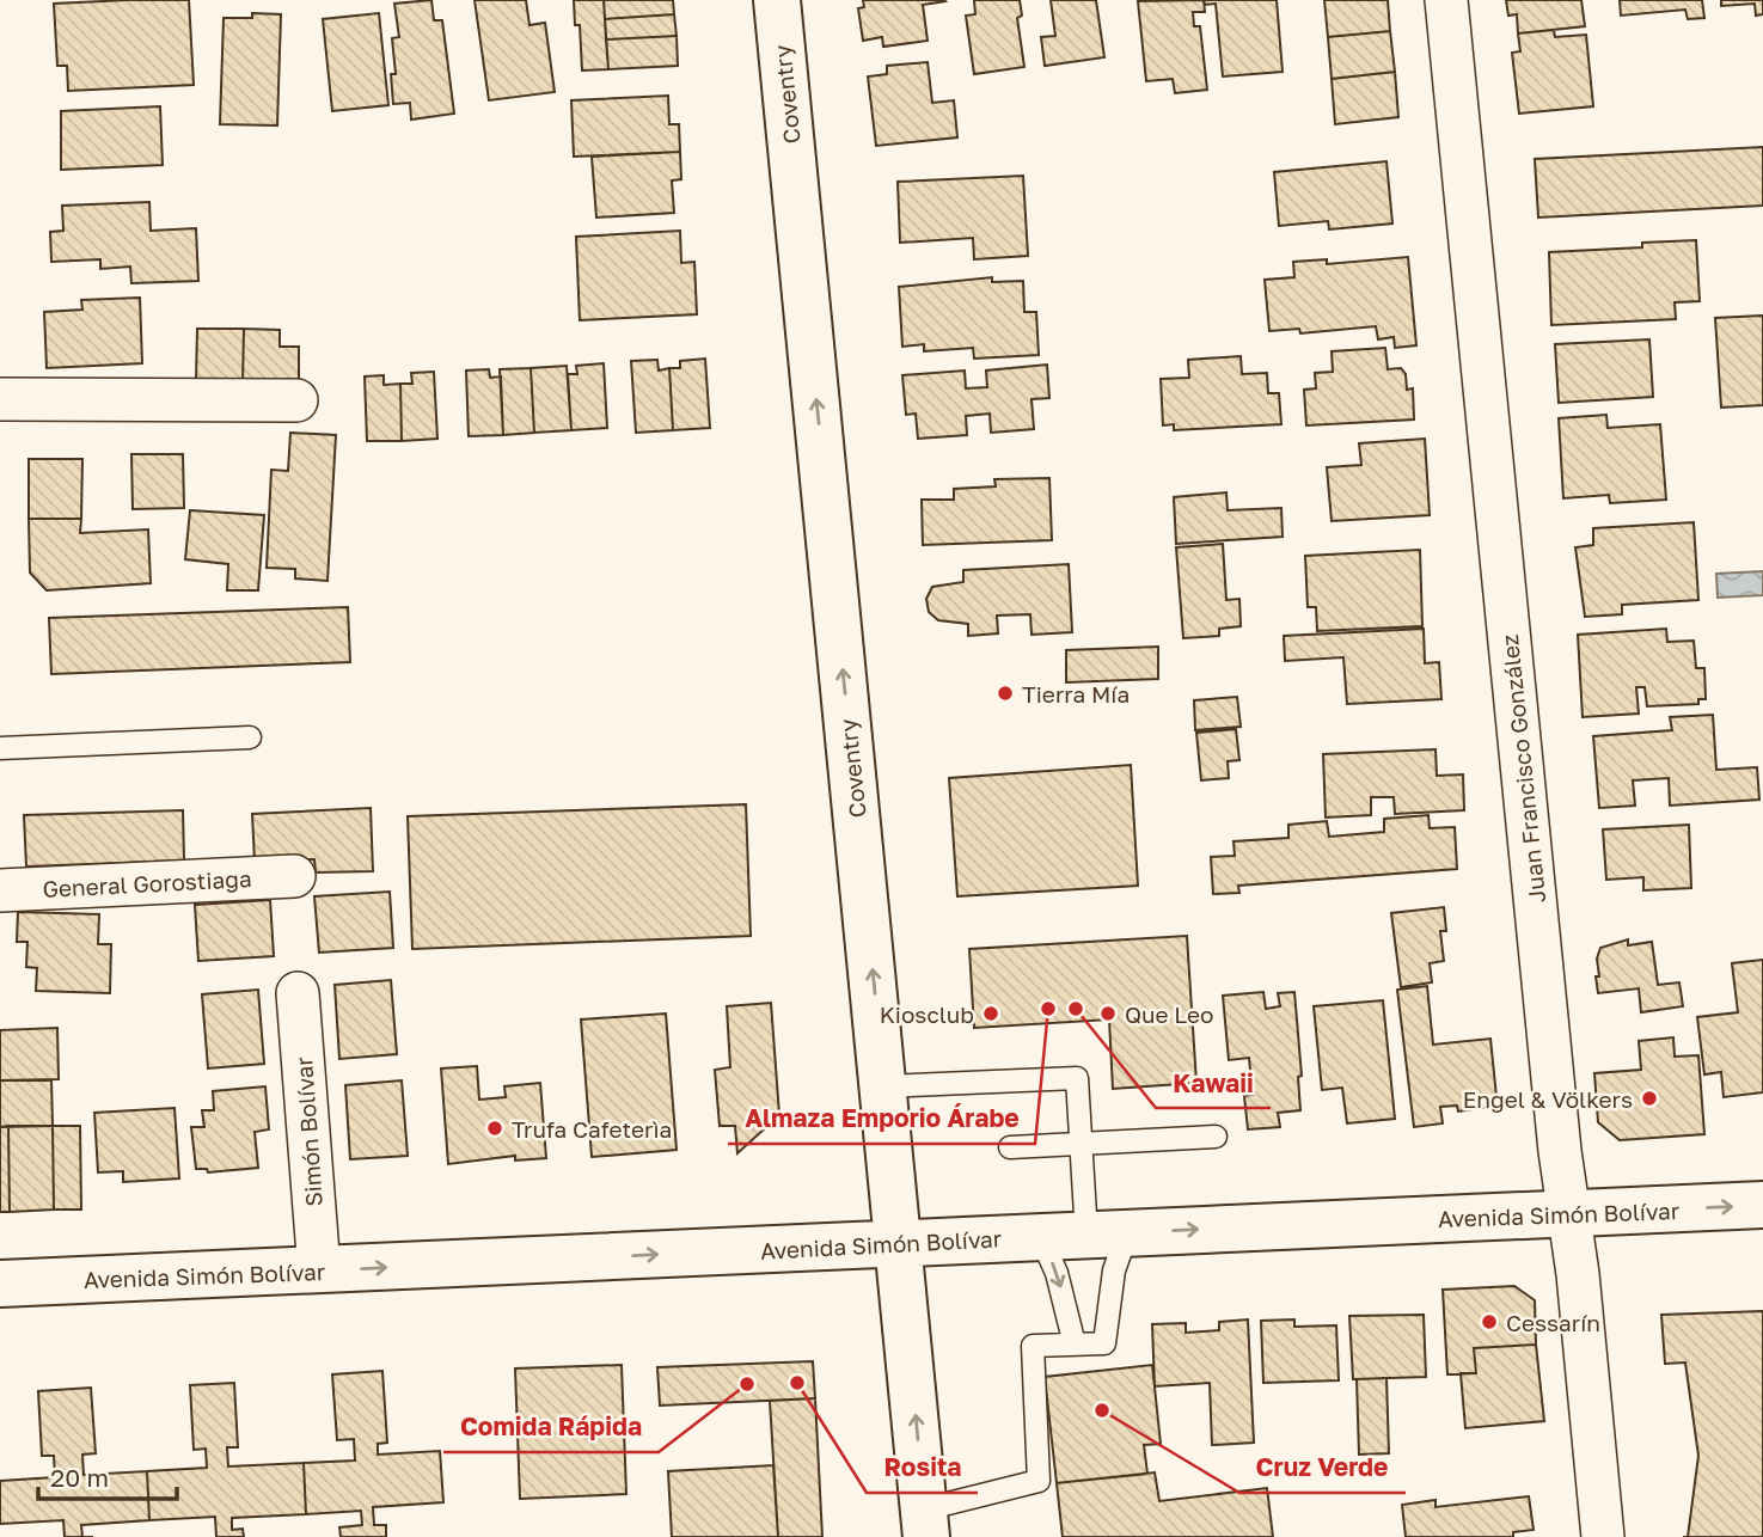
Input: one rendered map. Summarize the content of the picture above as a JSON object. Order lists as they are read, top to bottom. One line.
{"streets":{"street":["Coventry","Juan Francisco González","General Gorostiaga","Simón Bolívar","Avenida Simón Bolívar"]},"crossings":[["Coventry","Avenida Simón Bolívar"],["Juan Francisco González","Avenida Simón Bolívar"],["Simón Bolívar","Avenida Simón Bolívar"]],"one_way":["Coventry","Avenida Simón Bolívar"],"places":["Tierra Mía","Almaza Emporio Árabe","Kawaii","Kiosclub","Que Leo","Engel & Völkers","Trufa Cafeterìa","Cessarín","Rosita","Comida Rápida","Cruz Verde"],"scale_bar":"20 m"}
